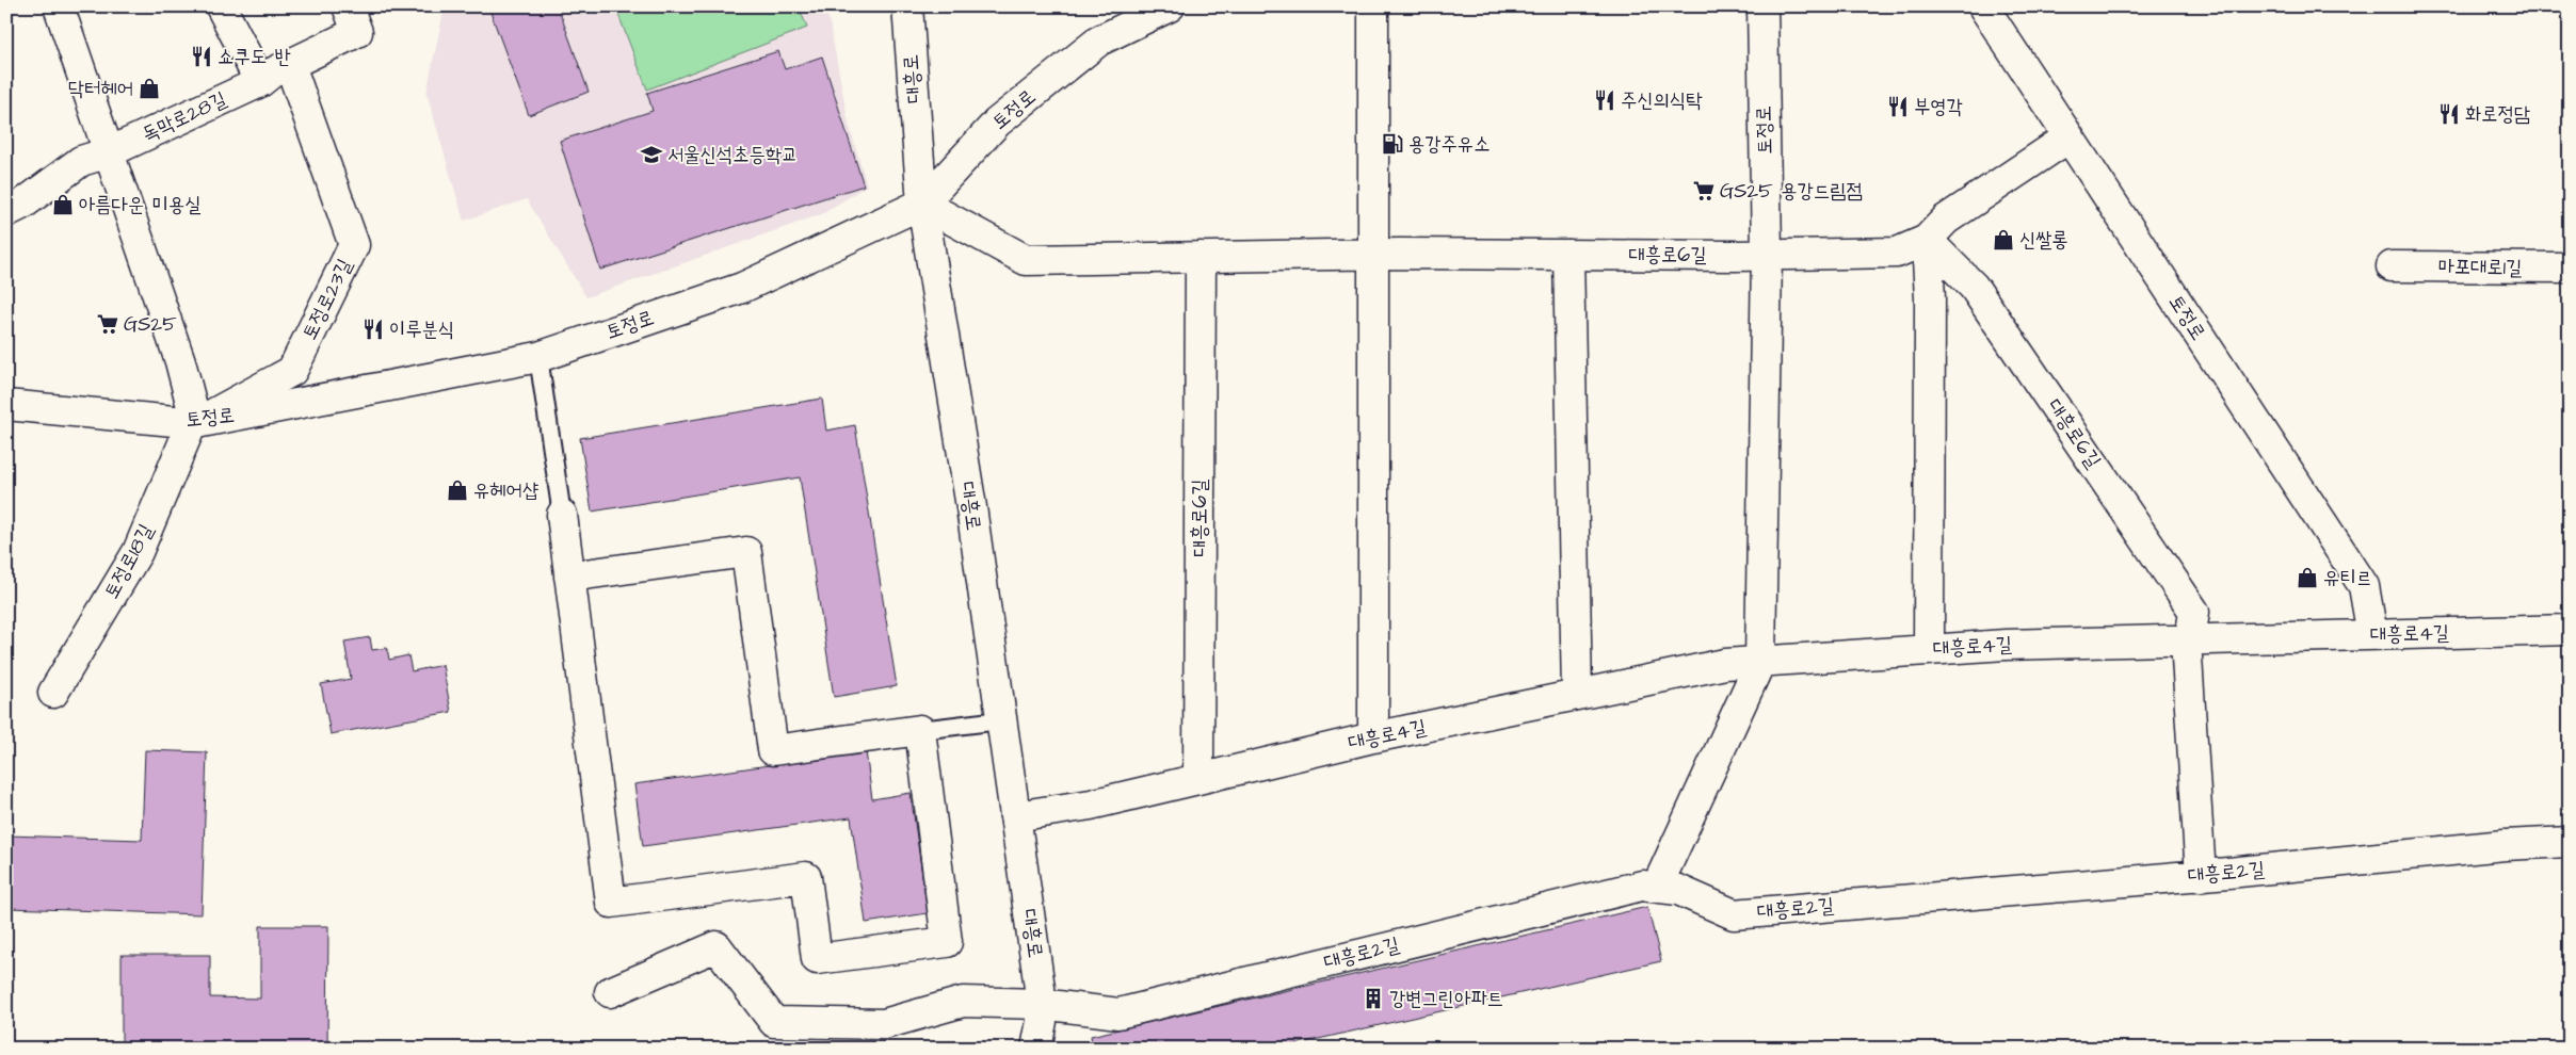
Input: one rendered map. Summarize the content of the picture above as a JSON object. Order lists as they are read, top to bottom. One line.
{"streets":{"street":["대흥로","토정로","독막로28길","대흥로6길","마포대로1길","토정로23길","토정로18길","대흥로4길","대흥로2길"]},"crossings":[["대흥로","토정로"],["대흥로","대흥로6길"],["대흥로","대흥로4길"],["대흥로","대흥로2길"],["토정로","대흥로6길"],["토정로","토정로23길"],["토정로","토정로18길"],["토정로","대흥로4길"],["대흥로6길","대흥로4길"],["토정로23길","토정로18길"]],"places":{"restaurant":["쇼쿠도 반","주신의식탁","부영각","화로정담","이루분식"],"shop":["닥터헤어","아름다운 미용실","신쌀롱","유헤어샵","유티르"],"fuel station":["용강주유소"],"school or university":["서울신석초등학교"],"supermarket":["GS25 용강드림점","GS25"],"building":["강변그린아파트"]}}
